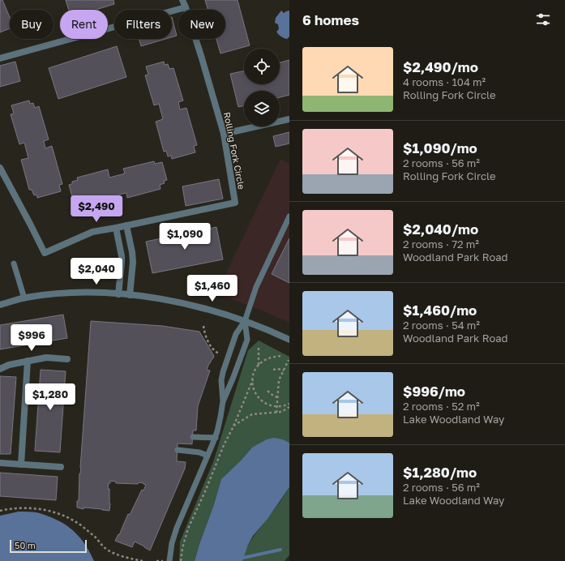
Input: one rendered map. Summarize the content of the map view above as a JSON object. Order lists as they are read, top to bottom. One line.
{"streets":{"street":["Rolling Fork Circle"]},"scale_bar":"50 m","page":{"heading":"6 homes","chip":["Buy","Rent","Filters","New"],"list":[{"name":"$2,490/mo","note":"4 rooms · 104 m² · Rolling Fork Circle"},{"name":"$1,090/mo","note":"2 rooms · 56 m² · Rolling Fork Circle"},{"name":"$2,040/mo","note":"2 rooms · 72 m² · Woodland Park Road"},{"name":"$1,460/mo","note":"2 rooms · 54 m² · Woodland Park Road"},{"name":"$996/mo","note":"2 rooms · 52 m² · Lake Woodland Way"},{"name":"$1,280/mo","note":"2 rooms · 56 m² · Lake Woodland Way"}],"price":["$2,490","$1,090","$2,040","$1,460","$996","$1,280"],"scale":"50 m"}}
